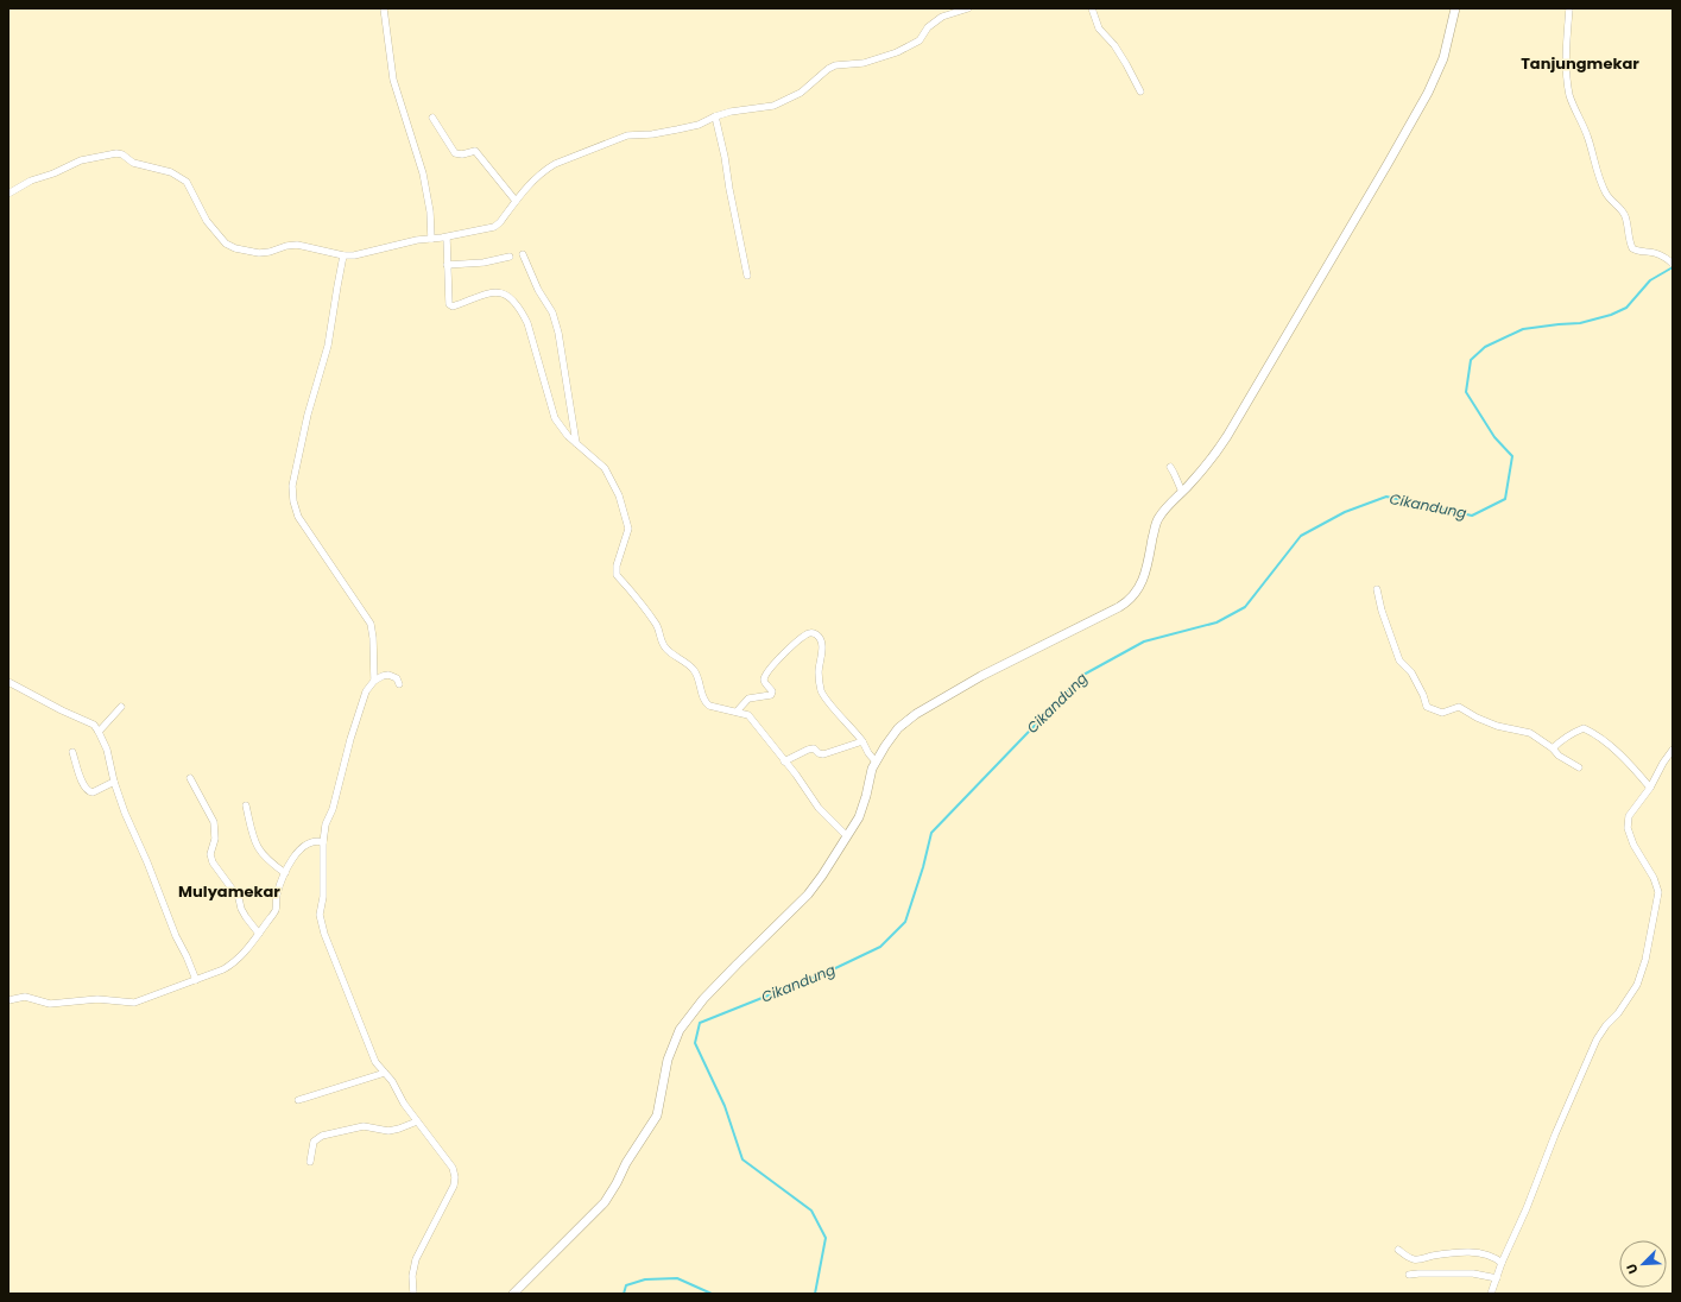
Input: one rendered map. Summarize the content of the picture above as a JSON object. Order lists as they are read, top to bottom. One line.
{"districts":["Tanjungmekar","Mulyamekar"],"water":["Cikandung"],"north":"bottom left"}
